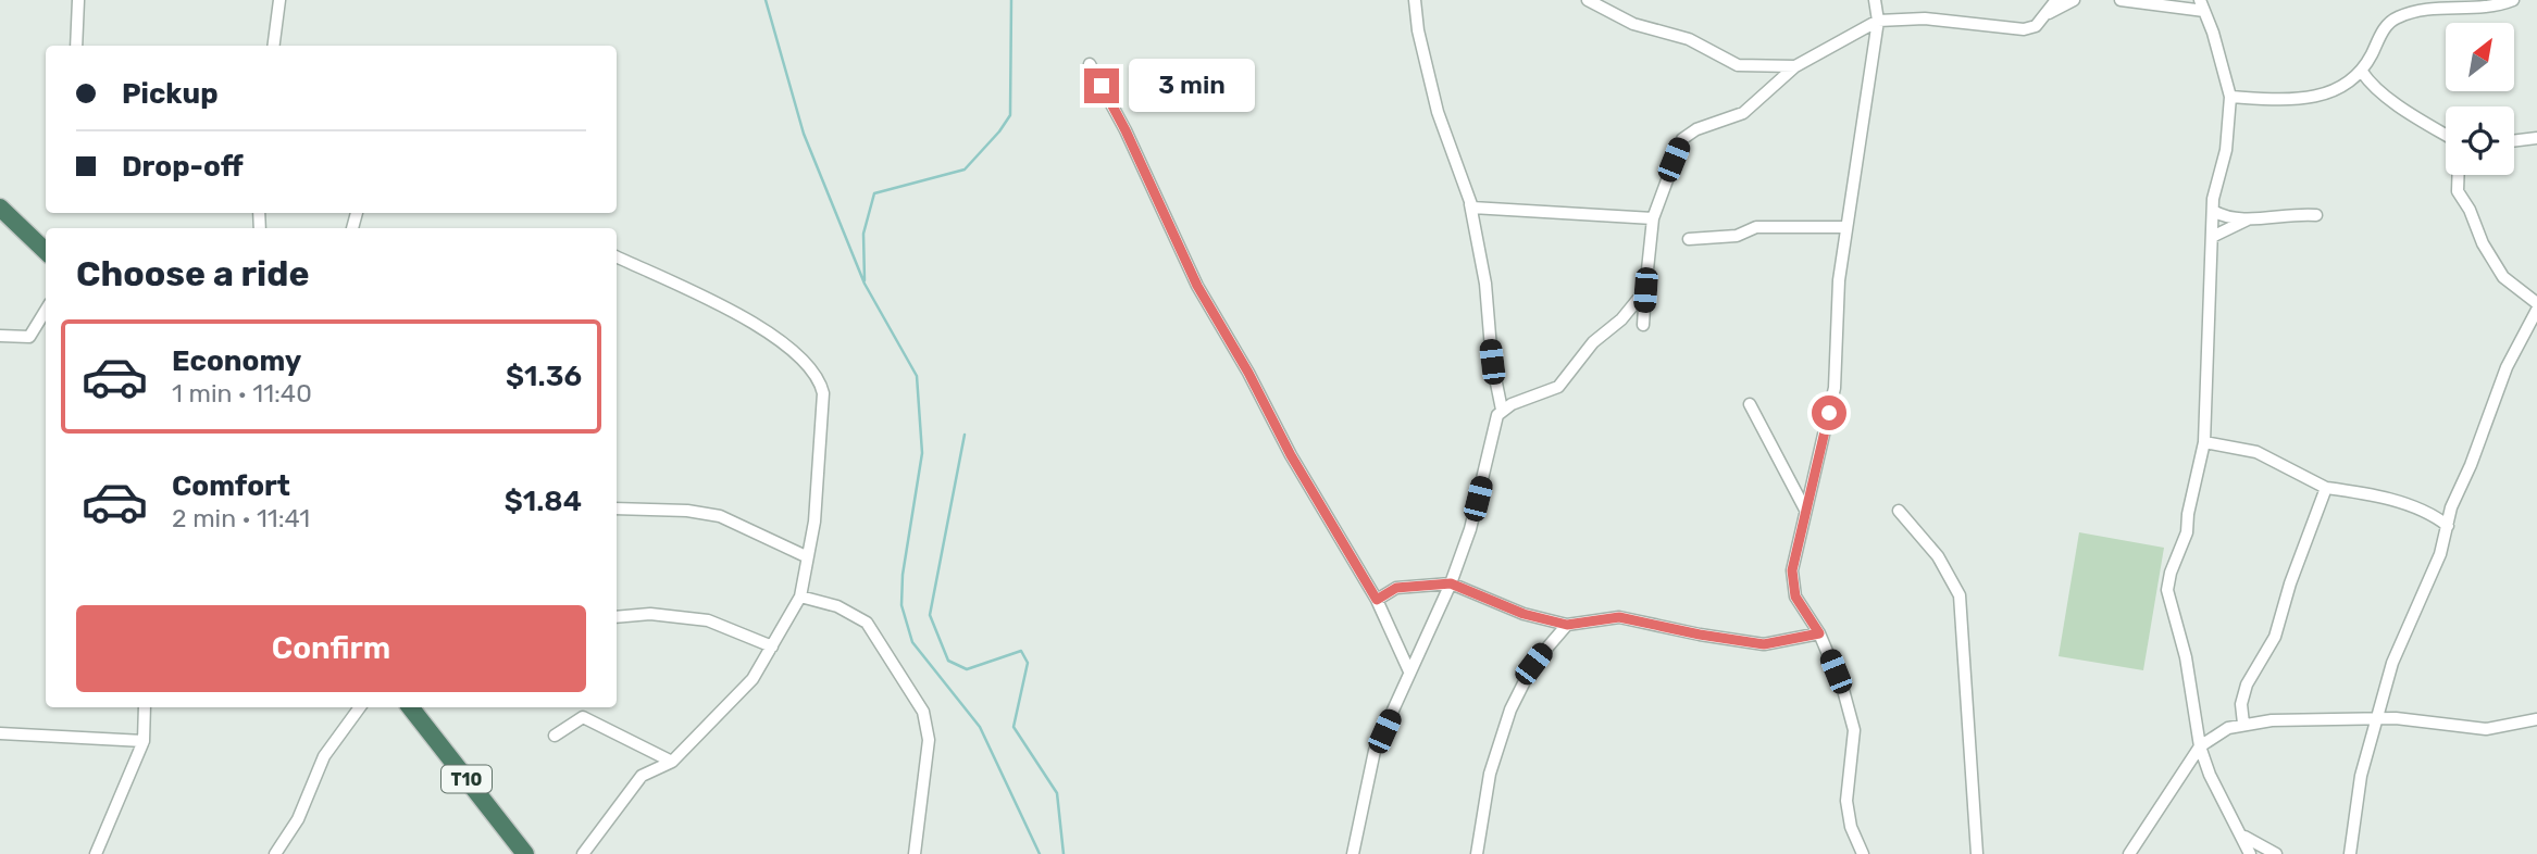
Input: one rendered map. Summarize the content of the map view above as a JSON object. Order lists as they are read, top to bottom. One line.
{"streets":{"highway":["T10"]},"north":"top right","page":{"banner":["Pickup","Drop-off"],"bubble":"3 min","heading":"Choose a ride","list":[{"name":"Economy","note":"1 min · 11:40","value":"$1.36"},{"name":"Comfort","note":"2 min · 11:41","value":"$1.84"}],"buttons":"Confirm"}}
